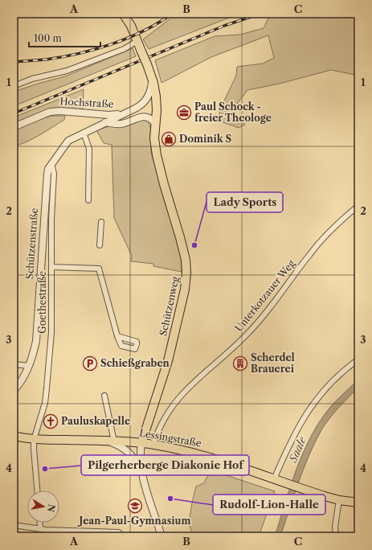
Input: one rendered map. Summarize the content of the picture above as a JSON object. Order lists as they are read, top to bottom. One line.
{"streets":{"main road":["Schützenweg","Lessingstraße"],"street":["Hochstraße","Schützenstraße","Unterkotzauer Weg","Goethestraße"]},"crossings":[["Hochstraße","Schützenstraße"],["Schützenstraße","Goethestraße"],["Schützenstraße","Schützenweg"],["Unterkotzauer Weg","Lessingstraße"],["Goethestraße","Lessingstraße"],["Schützenweg","Lessingstraße"]],"water":["Saale"],"places":{"office":["Paul Schock - freier Theologe"],"shop":["Dominik S"],"other":["Lady Sports","Pilgerherberge Diakonie Hof","Rudolf-Lion-Halle"],"parking":["Schießgraben"],"building":["Scherdel Brauerei"],"church":["Pauluskapelle"],"school or university":["Jean-Paul-Gymnasium"]},"scale_bar":"100 m","north":"right","grid":{"columns":["A","B","C"],"rows":["1","2","3","4"]}}
